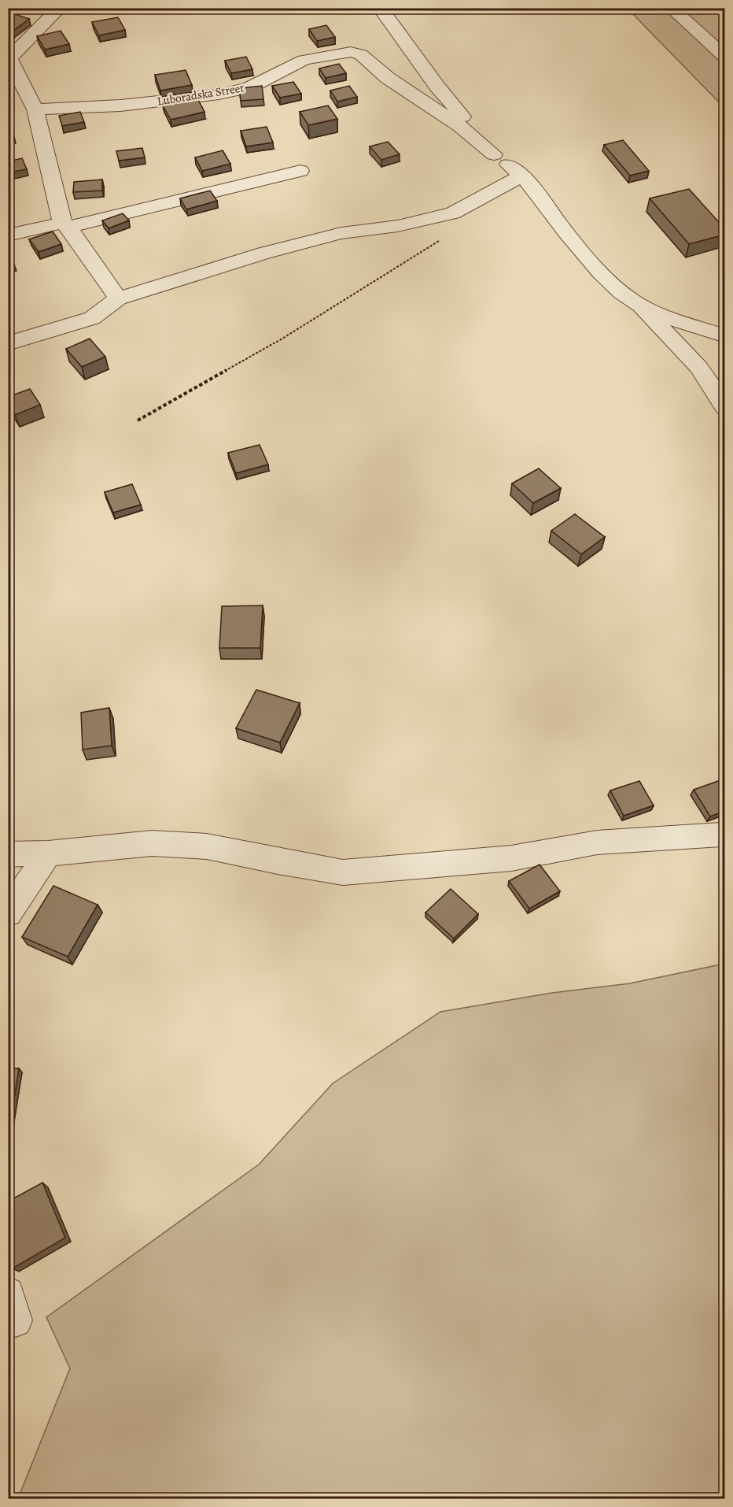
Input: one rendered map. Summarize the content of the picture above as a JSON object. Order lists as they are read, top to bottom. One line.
{"streets":{"street":["Luboradska Street"]}}
